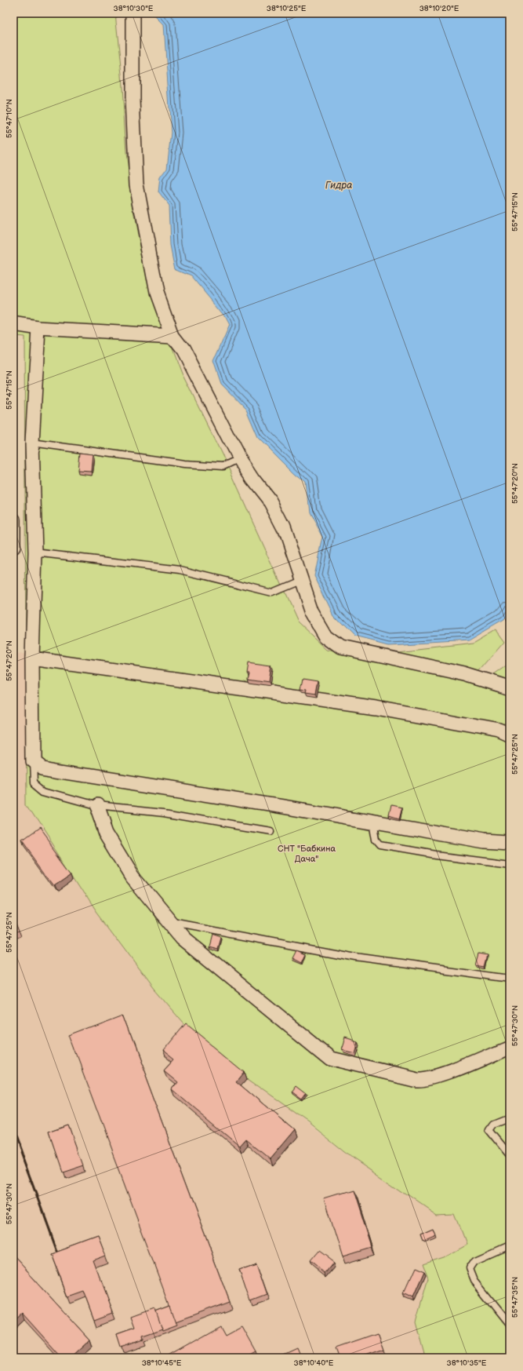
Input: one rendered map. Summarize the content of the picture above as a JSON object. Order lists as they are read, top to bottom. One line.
{"water":["Гидра"],"parks":["СНТ \"Бабкина Дача\""],"coordinates":["38°10'30\"E","38°10'25\"E","38°10'20\"E","55°47'10\"N","55°47'15\"N","55°47'20\"N","55°47'25\"N","55°47'30\"N","55°47'35\"N","38°10'45\"E","38°10'40\"E","38°10'35\"E"]}
